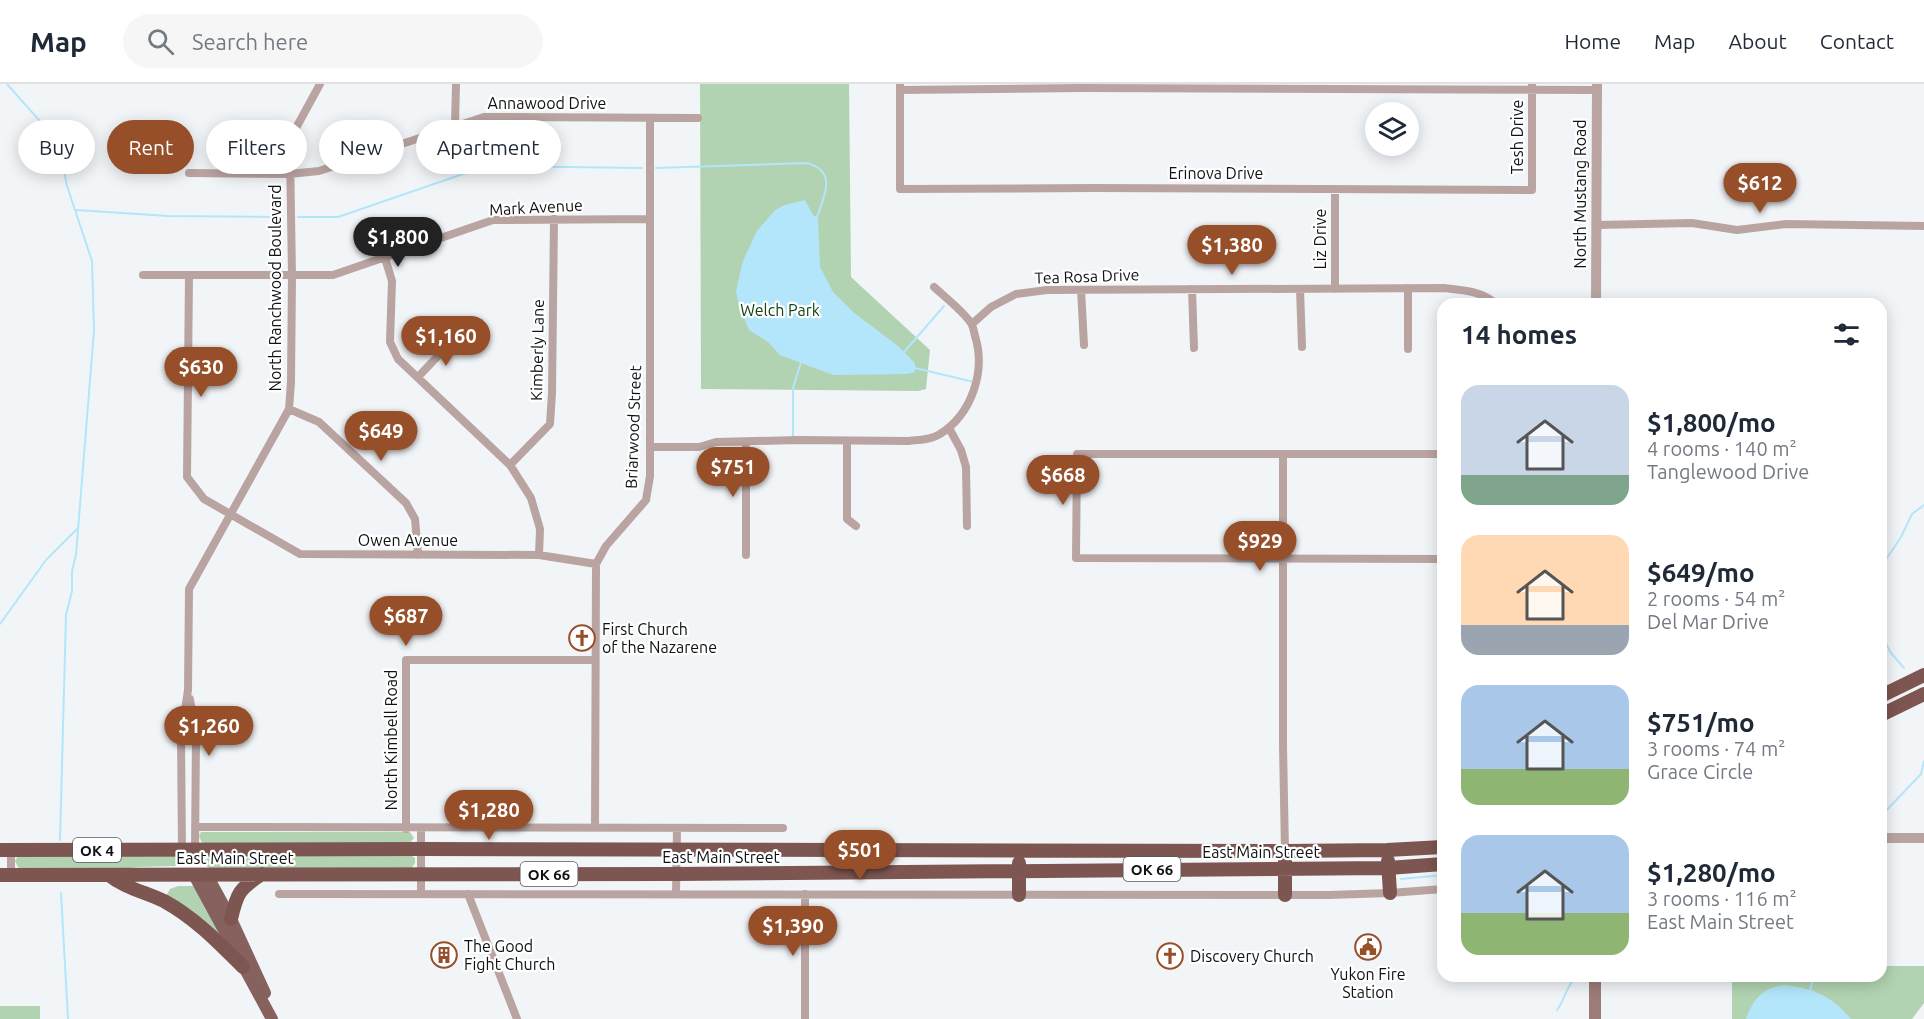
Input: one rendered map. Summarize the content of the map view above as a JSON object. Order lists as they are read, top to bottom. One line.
{"streets":{"highway":["OK 4","East Main Street","OK 66"],"street":["Annawood Drive","Tesh Drive","Erinova Drive","North Mustang Road","Mark Avenue","Liz Drive","Tea Rosa Drive","North Ranchwood Boulevard","Kimberly Lane","Briarwood Street","Owen Avenue","North Kimbell Road"]},"crossings":[["Annawood Drive","Briarwood Street"],["Tesh Drive","Erinova Drive"],["Erinova Drive","Liz Drive"],["Mark Avenue","North Ranchwood Boulevard"],["Mark Avenue","Kimberly Lane"],["Mark Avenue","Briarwood Street"],["Mark Avenue","Owen Avenue"],["Liz Drive","Tea Rosa Drive"],["North Ranchwood Boulevard","Owen Avenue"],["North Ranchwood Boulevard","East Main Street"],["Briarwood Street","Owen Avenue"],["North Kimbell Road","East Main Street"],["OK 4","East Main Street"]],"parks":["Welch Park"],"places":{"church":["First Church of the Nazarene","Discovery Church"],"public building":["Yukon Fire Station"],"building":["The Good Fight Church"]},"page":{"header":"Map","search":"Search here","nav":["Home","Map","About","Contact"],"chip":["Buy","Rent","Filters","New","Apartment"],"price":["$612","$1,800","$1,380","$1,160","$630","$649","$751","$668","$929","$687","$1,260","$1,280","$501","$1,390"],"heading":"14 homes","list":[{"name":"$1,800/mo","note":"4 rooms · 140 m² · Tanglewood Drive"},{"name":"$649/mo","note":"2 rooms · 54 m² · Del Mar Drive"},{"name":"$751/mo","note":"3 rooms · 74 m² · Grace Circle"},{"name":"$1,280/mo","note":"3 rooms · 116 m² · East Main Street"}]}}
